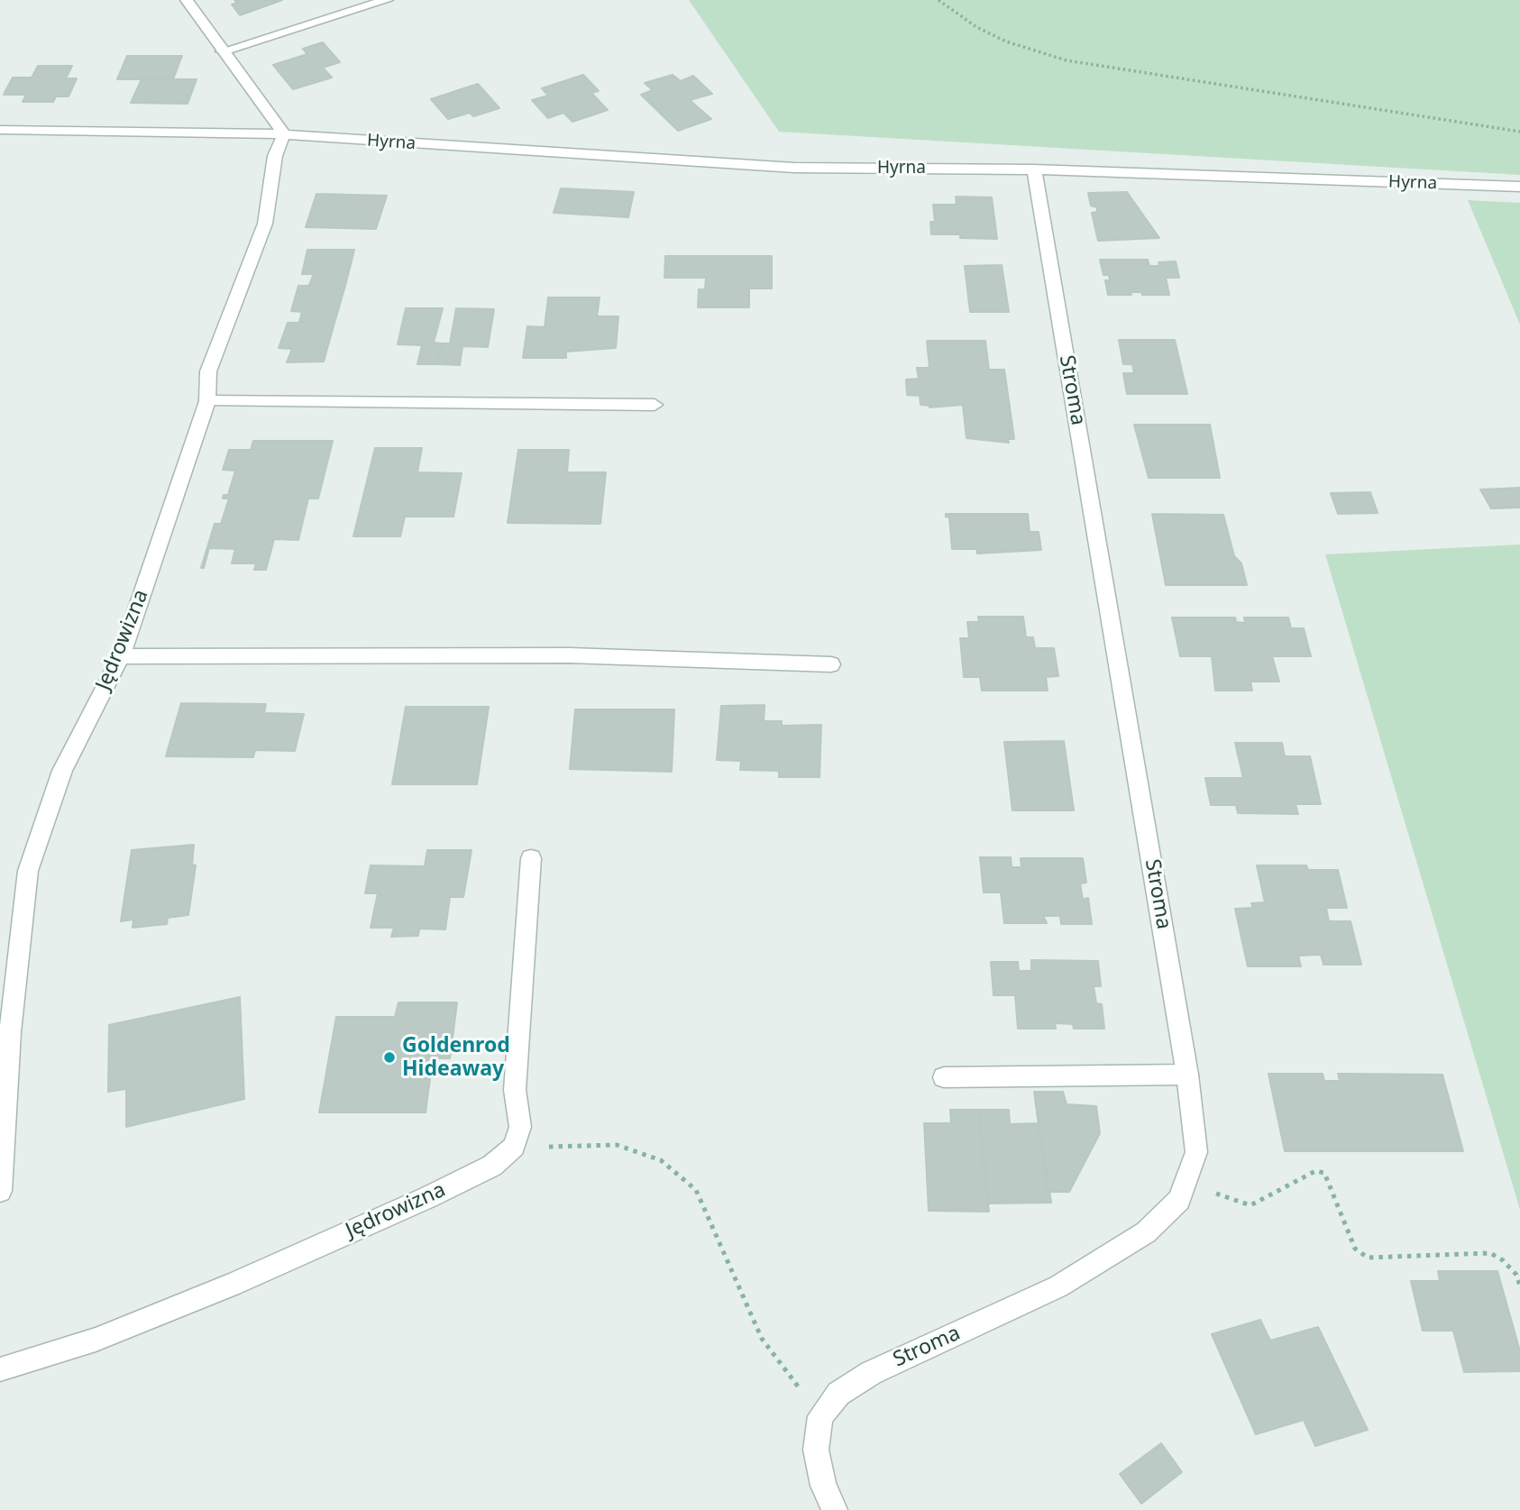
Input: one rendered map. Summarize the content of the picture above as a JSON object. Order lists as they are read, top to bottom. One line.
{"streets":{"street":["Hyrna","Stroma","Jędrowizna"]},"crossings":[["Hyrna","Stroma"],["Hyrna","Jędrowizna"]],"places":["Goldenrod Hideaway"]}
